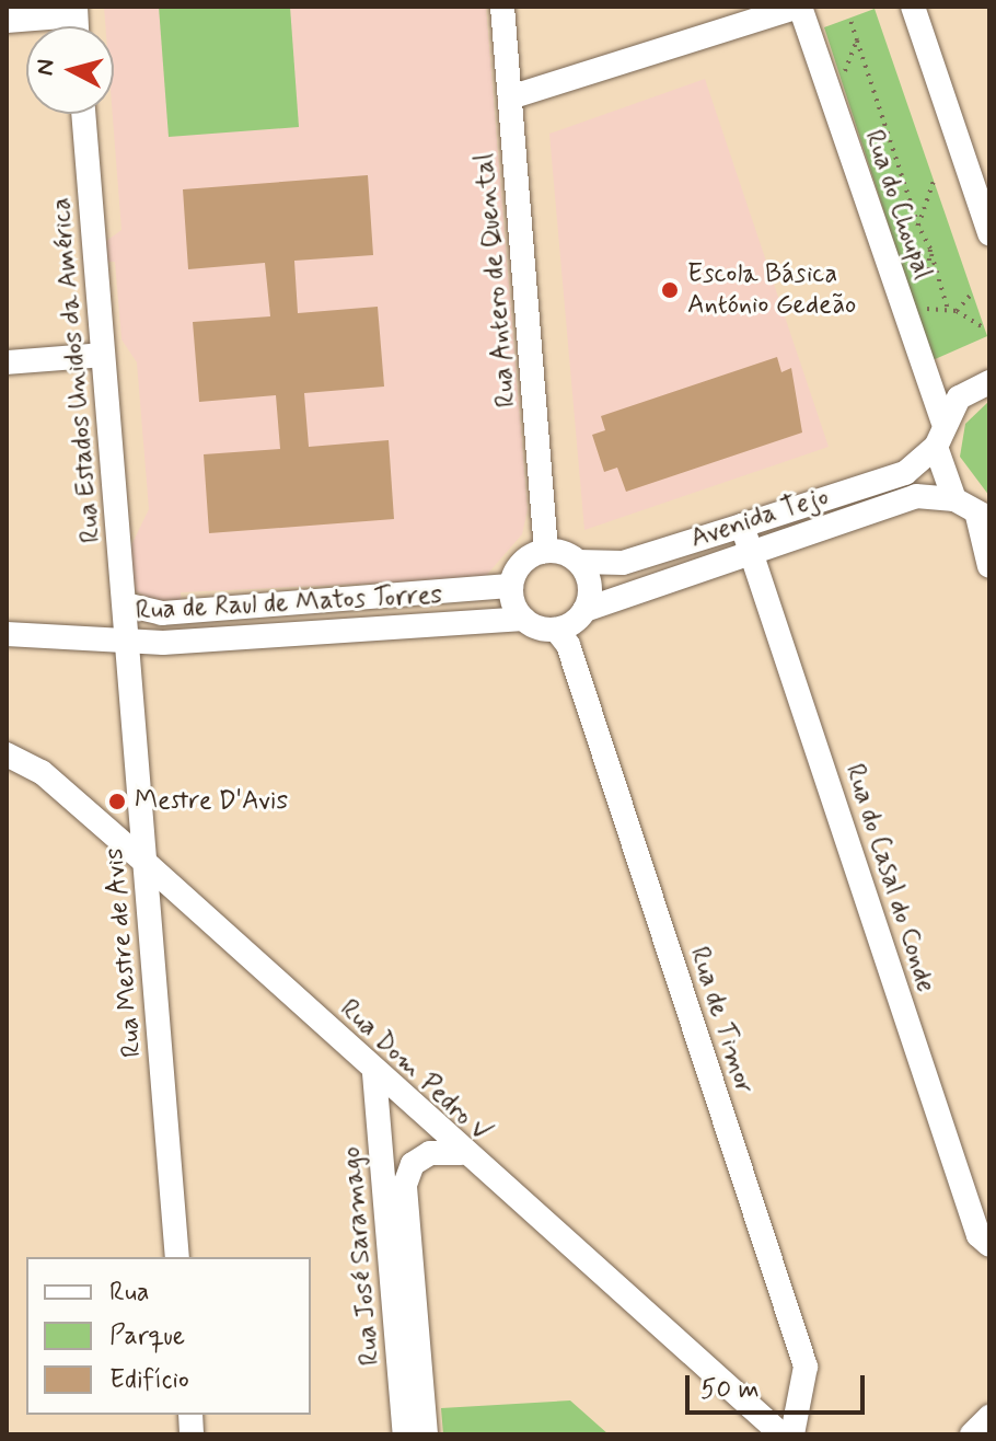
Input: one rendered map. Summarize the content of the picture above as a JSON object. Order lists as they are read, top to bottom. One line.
{"streets":{"street":["Rua do Choupal","Rua Antero de Quental","Rua Estados Unidos da América","Avenida Tejo","Rua de Raul de Matos Torres","Rua do Casal do Conde","Rua Mestre de Avis","Rua de Timor","Rua Dom Pedro V","Rua José Saramago"]},"crossings":[["Rua Antero de Quental","Avenida Tejo"],["Rua Antero de Quental","Rua de Raul de Matos Torres"],["Rua Antero de Quental","Rua de Timor"],["Rua Estados Unidos da América","Rua de Raul de Matos Torres"],["Rua Estados Unidos da América","Rua Mestre de Avis"],["Avenida Tejo","Rua de Raul de Matos Torres"],["Avenida Tejo","Rua do Casal do Conde"],["Avenida Tejo","Rua de Timor"],["Rua de Raul de Matos Torres","Rua Mestre de Avis"],["Rua de Raul de Matos Torres","Rua de Timor"],["Rua Mestre de Avis","Rua Dom Pedro V"],["Rua Dom Pedro V","Rua José Saramago"]],"places":["Escola Básica António Gedeão","Mestre D'Avis"],"legend":["Rua","Parque","Edifício"],"scale_bar":"50 m","north":"left"}
